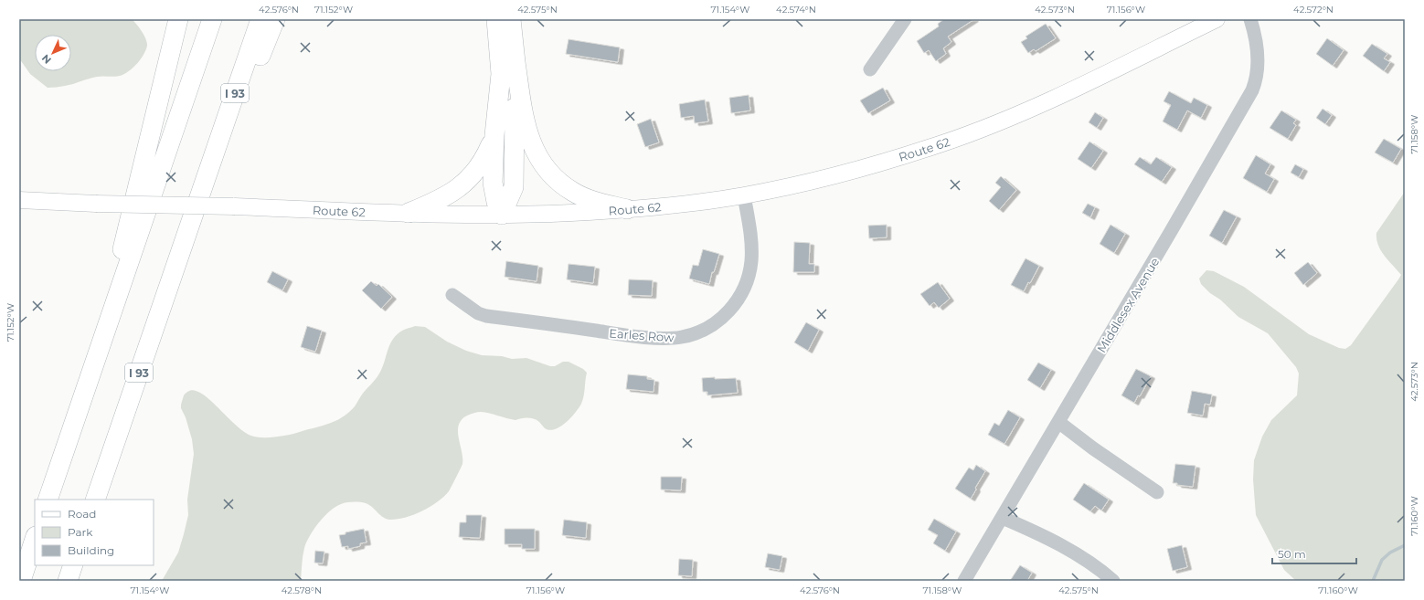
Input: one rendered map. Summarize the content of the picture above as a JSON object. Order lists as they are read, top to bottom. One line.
{"streets":{"highway":["I 93"],"main road":["Route 62"],"street":["Middlesex Avenue","Earles Row"]},"crossings":[["Route 62","Earles Row"]],"legend":["Road","Park","Building"],"scale_bar":"50 m","north":"bottom left","coordinates":["42.576°N","71.152°W","42.575°N","71.154°W","42.574°N","42.573°N","71.156°W","42.572°N","71.158°W","71.160°W","42.578°N"]}
